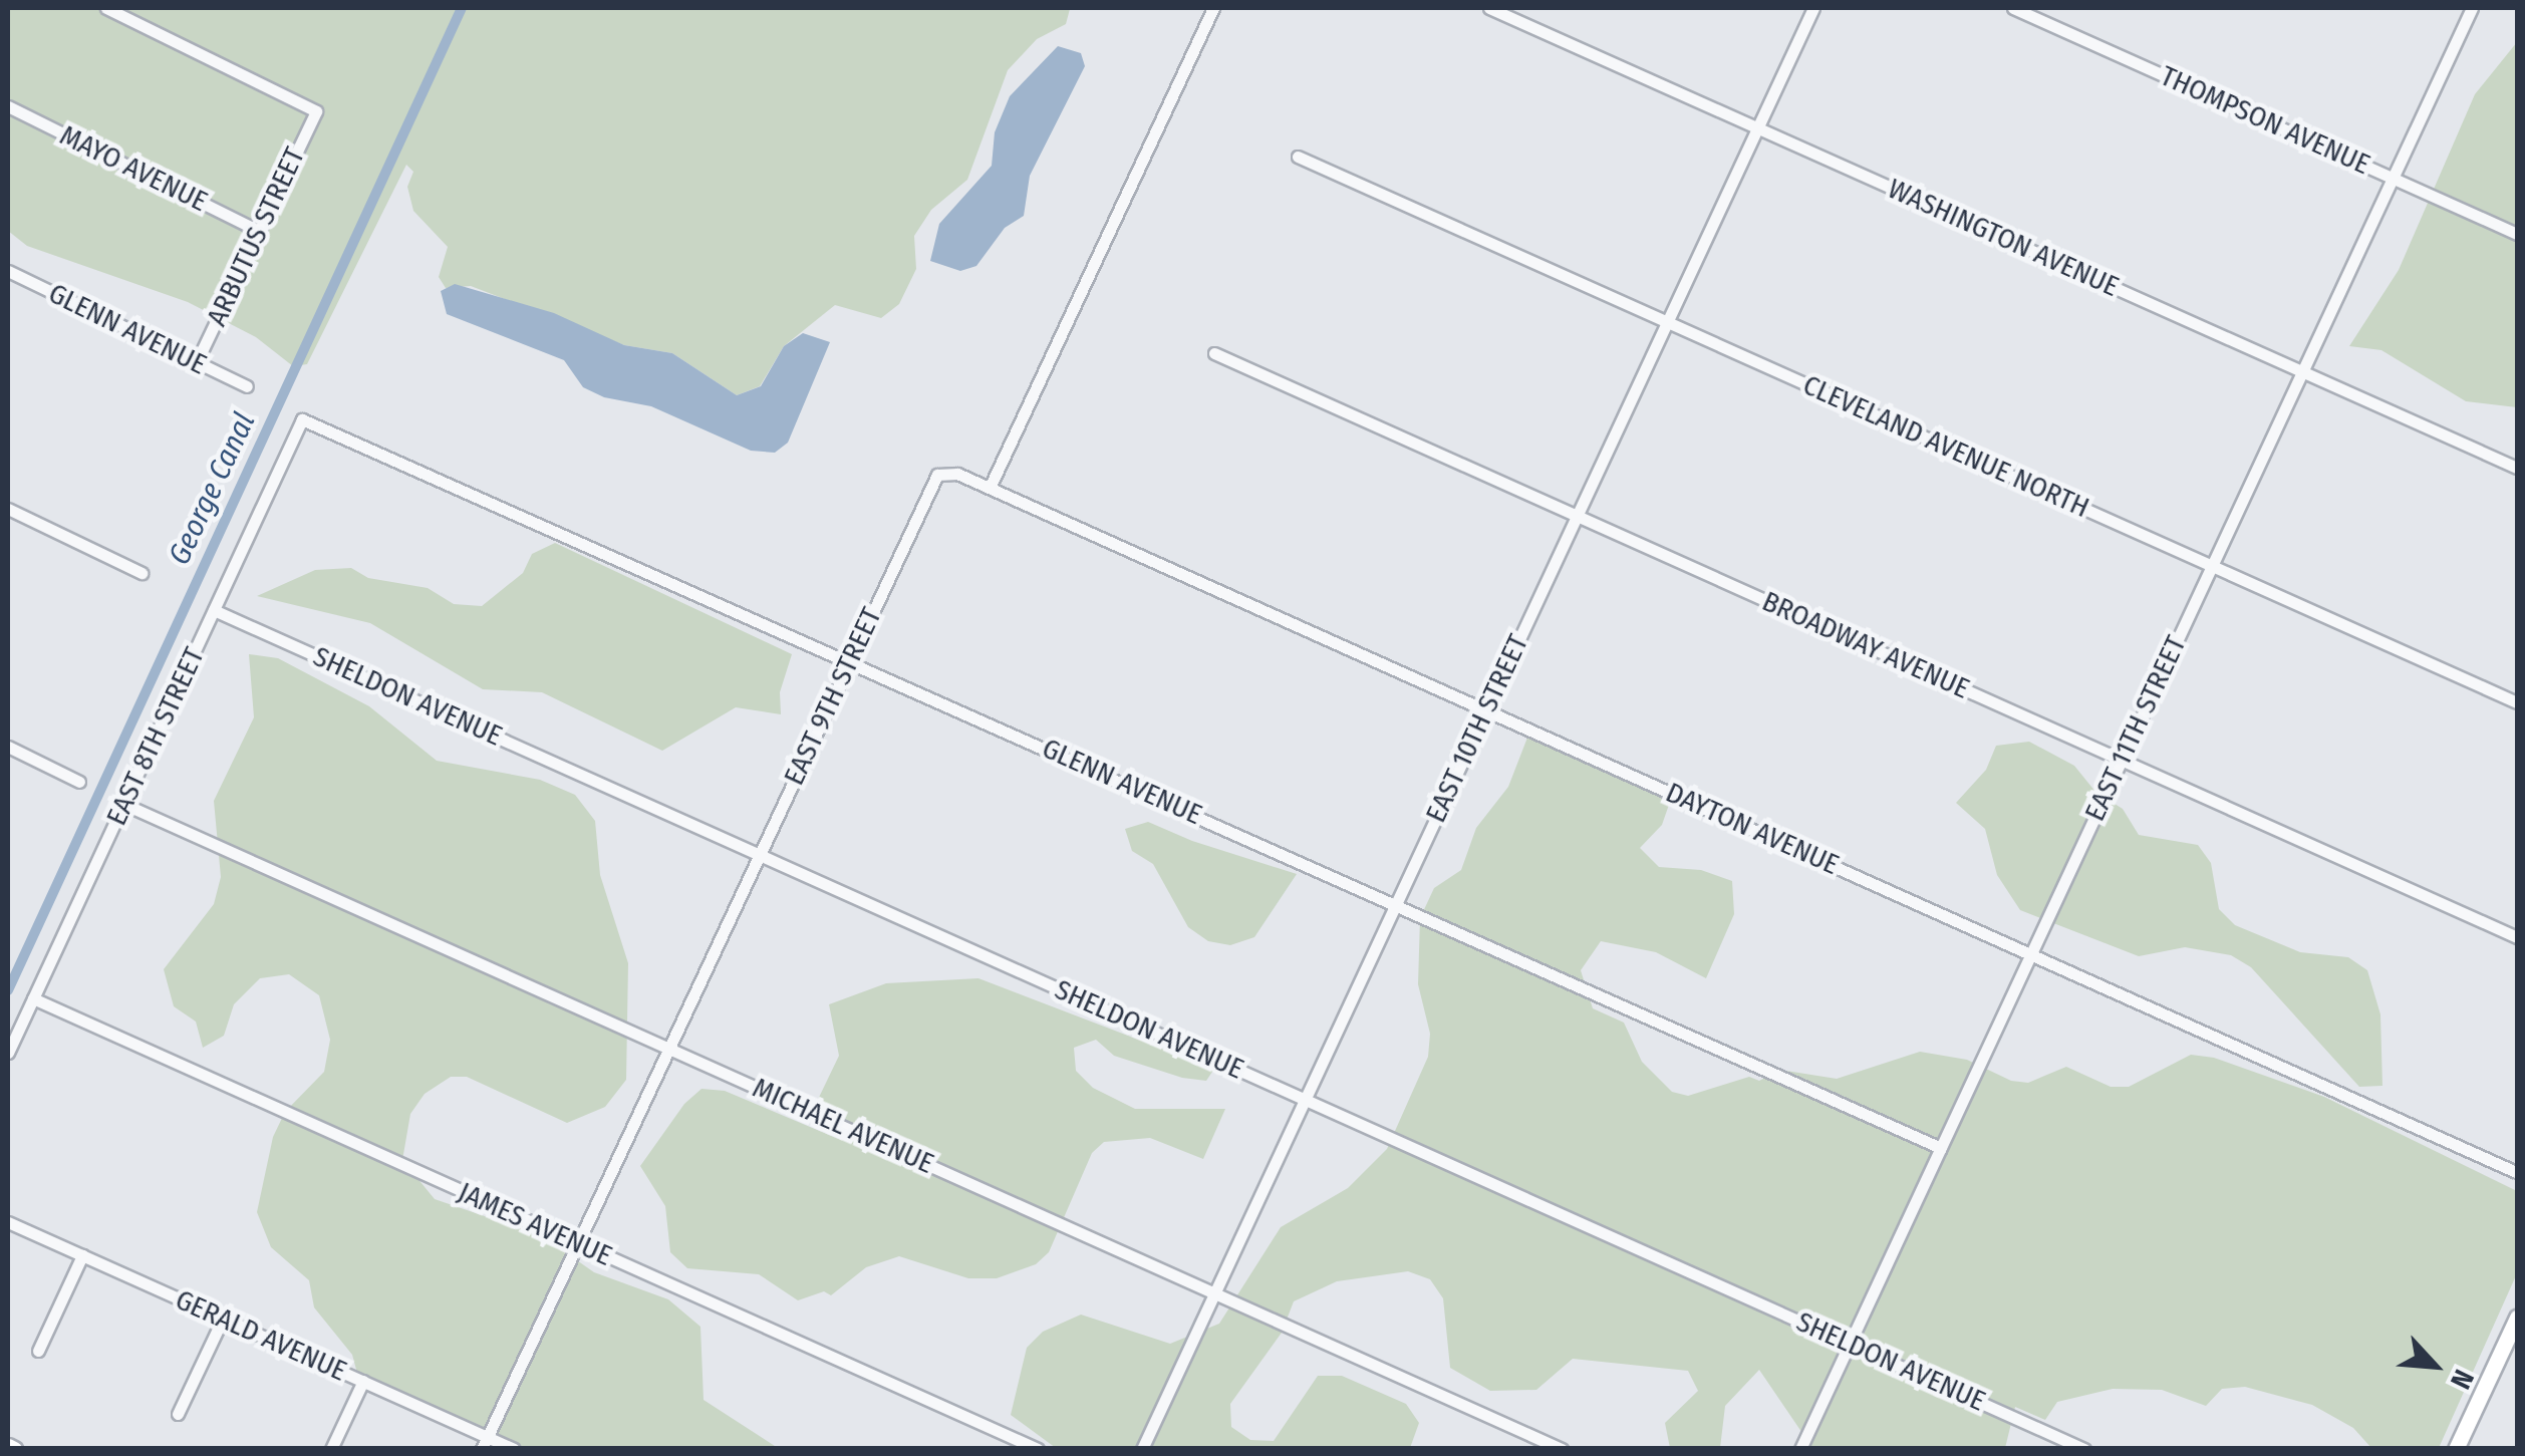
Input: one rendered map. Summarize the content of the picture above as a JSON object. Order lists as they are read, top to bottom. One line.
{"streets":{"street":["THOMPSON AVENUE","MAYO AVENUE","ARBUTUS STREET","WASHINGTON AVENUE","GLENN AVENUE","CLEVELAND AVENUE NORTH","BROADWAY AVENUE","SHELDON AVENUE","EAST 9TH STREET","EAST 10TH STREET","EAST 11TH STREET","EAST 8TH STREET","DAYTON AVENUE","MICHAEL AVENUE","JAMES AVENUE","GERALD AVENUE"]},"crossings":[["THOMPSON AVENUE","EAST 11TH STREET"],["MAYO AVENUE","ARBUTUS STREET"],["ARBUTUS STREET","GLENN AVENUE"],["WASHINGTON AVENUE","EAST 10TH STREET"],["WASHINGTON AVENUE","EAST 11TH STREET"],["GLENN AVENUE","EAST 9TH STREET"],["GLENN AVENUE","EAST 10TH STREET"],["GLENN AVENUE","EAST 11TH STREET"],["GLENN AVENUE","EAST 8TH STREET"],["CLEVELAND AVENUE NORTH","EAST 10TH STREET"],["CLEVELAND AVENUE NORTH","EAST 11TH STREET"],["BROADWAY AVENUE","EAST 10TH STREET"],["BROADWAY AVENUE","EAST 11TH STREET"],["SHELDON AVENUE","EAST 9TH STREET"],["SHELDON AVENUE","EAST 10TH STREET"],["SHELDON AVENUE","EAST 11TH STREET"],["SHELDON AVENUE","EAST 8TH STREET"],["EAST 9TH STREET","DAYTON AVENUE"],["EAST 9TH STREET","MICHAEL AVENUE"],["EAST 9TH STREET","JAMES AVENUE"],["EAST 9TH STREET","GERALD AVENUE"],["EAST 10TH STREET","DAYTON AVENUE"],["EAST 10TH STREET","MICHAEL AVENUE"],["EAST 11TH STREET","DAYTON AVENUE"],["EAST 8TH STREET","MICHAEL AVENUE"],["EAST 8TH STREET","JAMES AVENUE"]],"water":["George Canal"],"north":"bottom right"}
